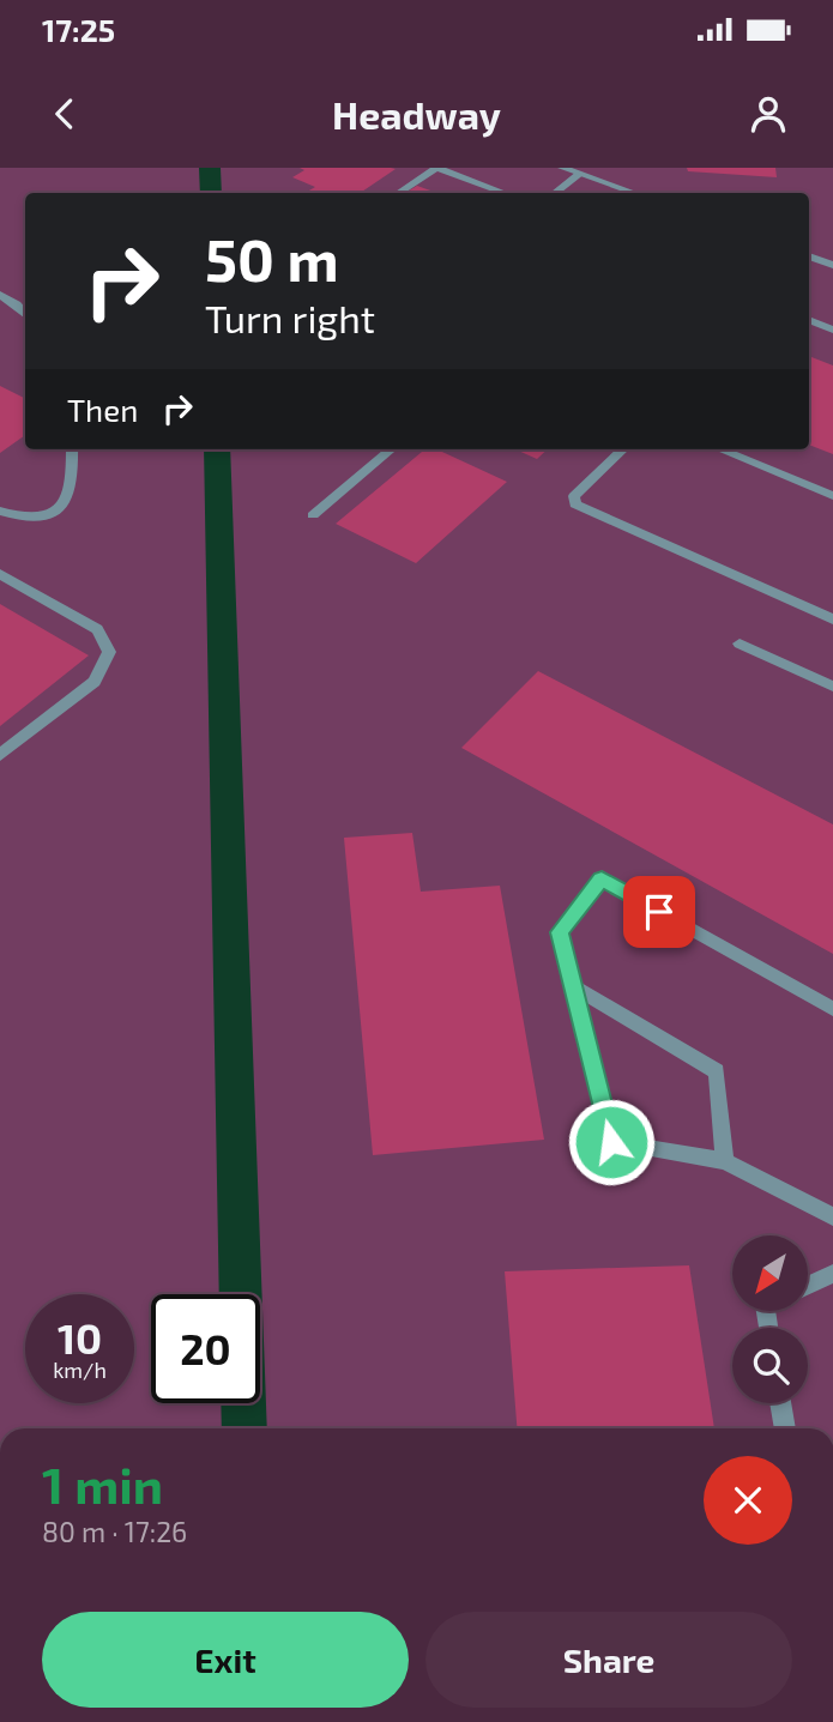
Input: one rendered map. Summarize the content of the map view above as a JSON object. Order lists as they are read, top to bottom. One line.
{"north":"bottom left","page":{"status":"17:25","header":"Headway","turn":["50 m","Turn right"],"then":"Then","speed":"10 km/h","limit":"20","heading":["1 min","80 m · 17:26"],"buttons":["Exit","Share"]}}
